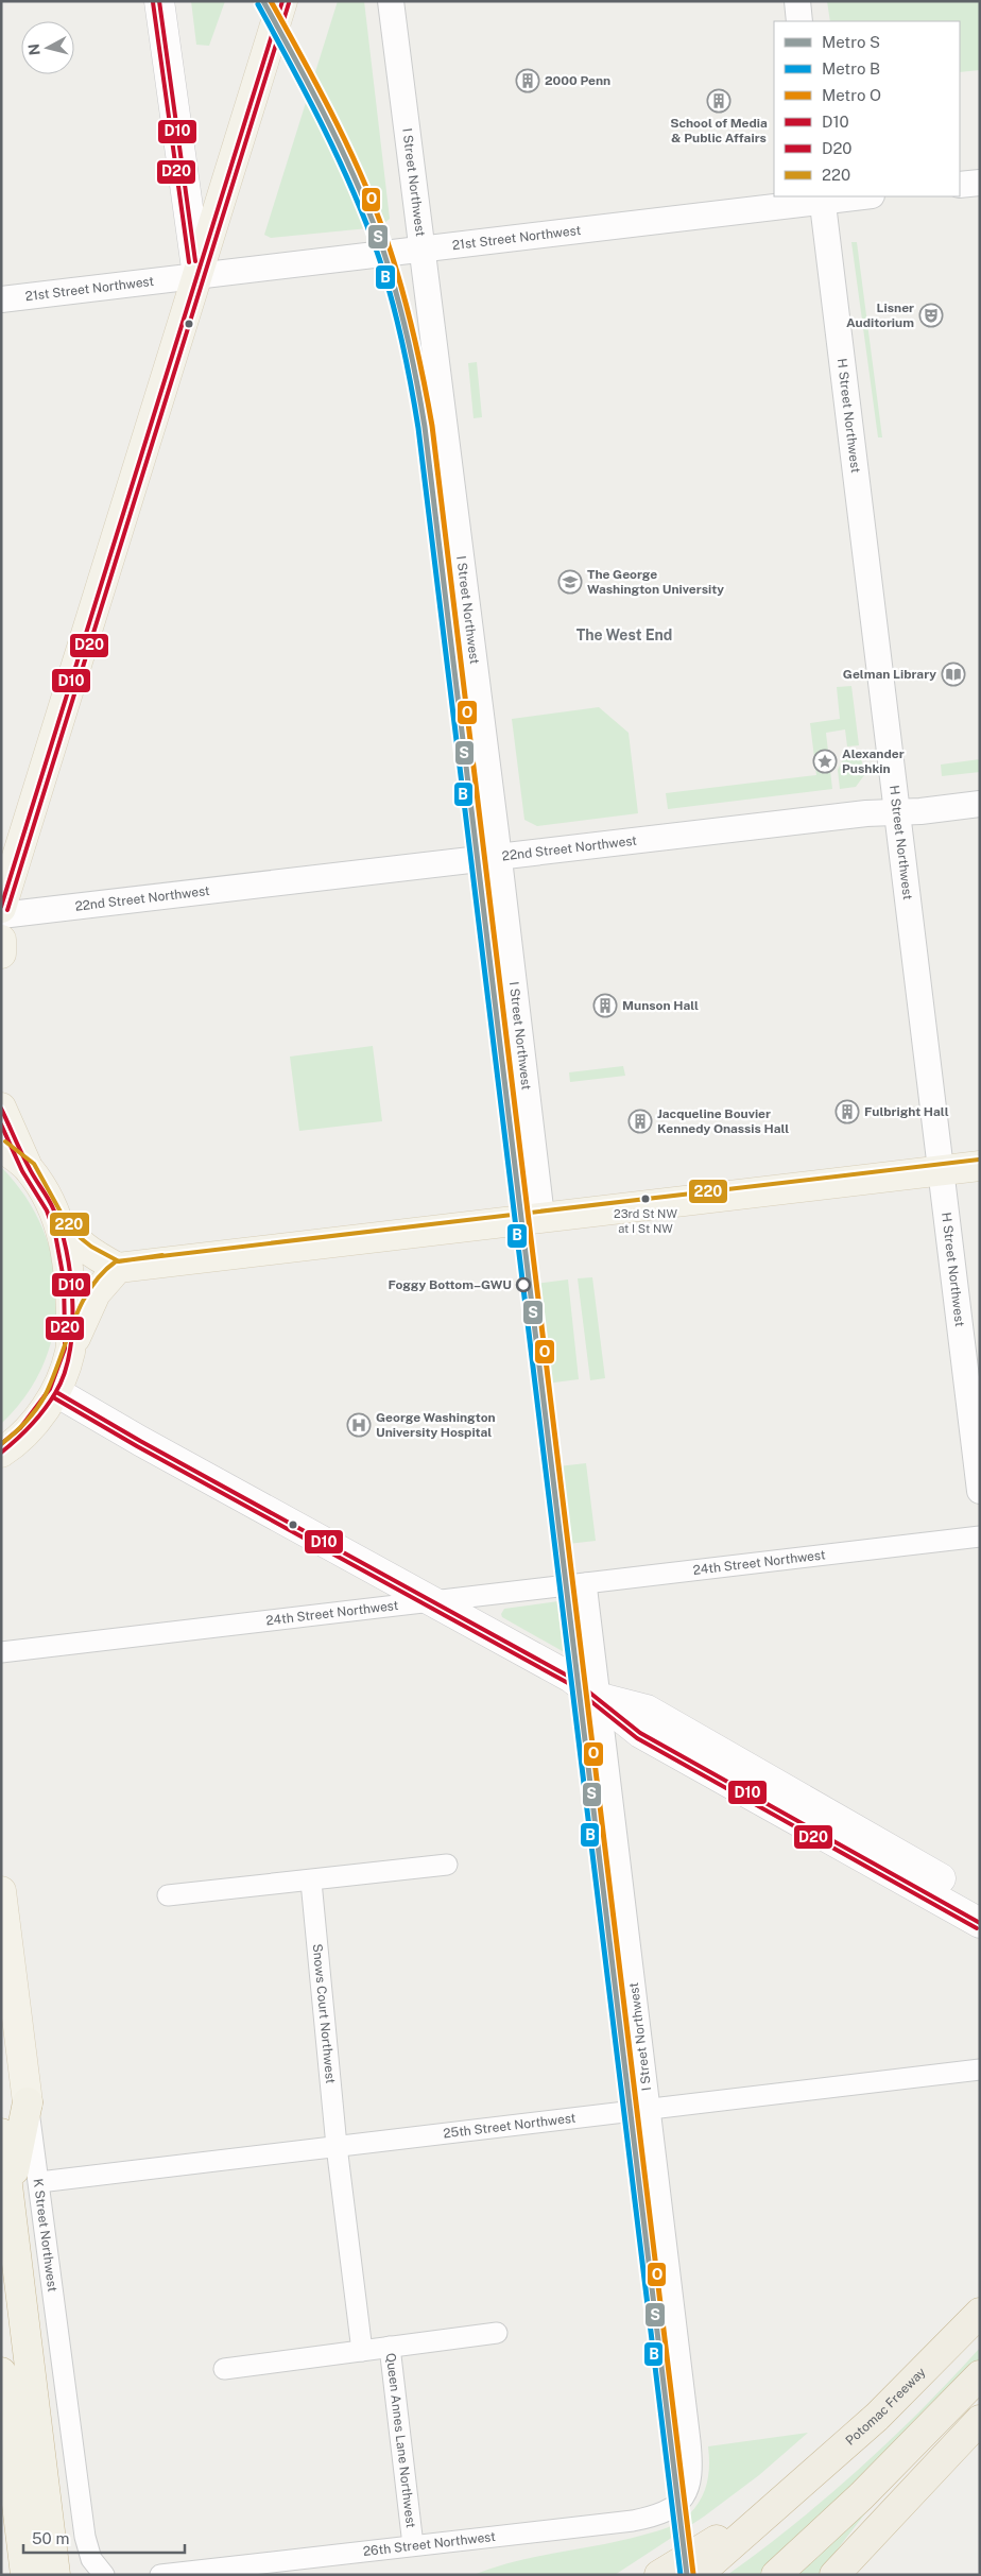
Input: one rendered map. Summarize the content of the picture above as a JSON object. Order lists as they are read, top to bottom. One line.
{"streets":{"highway":["Potomac Freeway"],"main road":["K Street Northwest"],"street":["I Street Northwest","21st Street Northwest","H Street Northwest","22nd Street Northwest","24th Street Northwest","Snows Court Northwest","25th Street Northwest","Queen Annes Lane Northwest","26th Street Northwest"]},"crossings":[["I Street Northwest","21st Street Northwest"],["I Street Northwest","22nd Street Northwest"],["I Street Northwest","24th Street Northwest"],["I Street Northwest","25th Street Northwest"],["I Street Northwest","26th Street Northwest"],["21st Street Northwest","H Street Northwest"],["H Street Northwest","22nd Street Northwest"],["Snows Court Northwest","25th Street Northwest"],["25th Street Northwest","K Street Northwest"],["Queen Annes Lane Northwest","26th Street Northwest"]],"districts":["The West End"],"places":{"building":["2000 Penn","School of Media & Public Affairs","Munson Hall","Fulbright Hall","Jacqueline Bouvier Kennedy Onassis Hall"],"theatre":["Lisner Auditorium"],"school or university":["The George Washington University"],"library":["Gelman Library"],"place":["Alexander Pushkin"],"other":["23rd St NW at I St NW","Foggy Bottom–GWU"],"hospital":["George Washington University Hospital"]},"lines":["metro line S","metro line O","transit line D10","transit line D20","metro line B","transit line 220"],"legend":["Metro S","Metro B","Metro O","D10","D20","220"],"scale_bar":"50 m","north":"left"}
